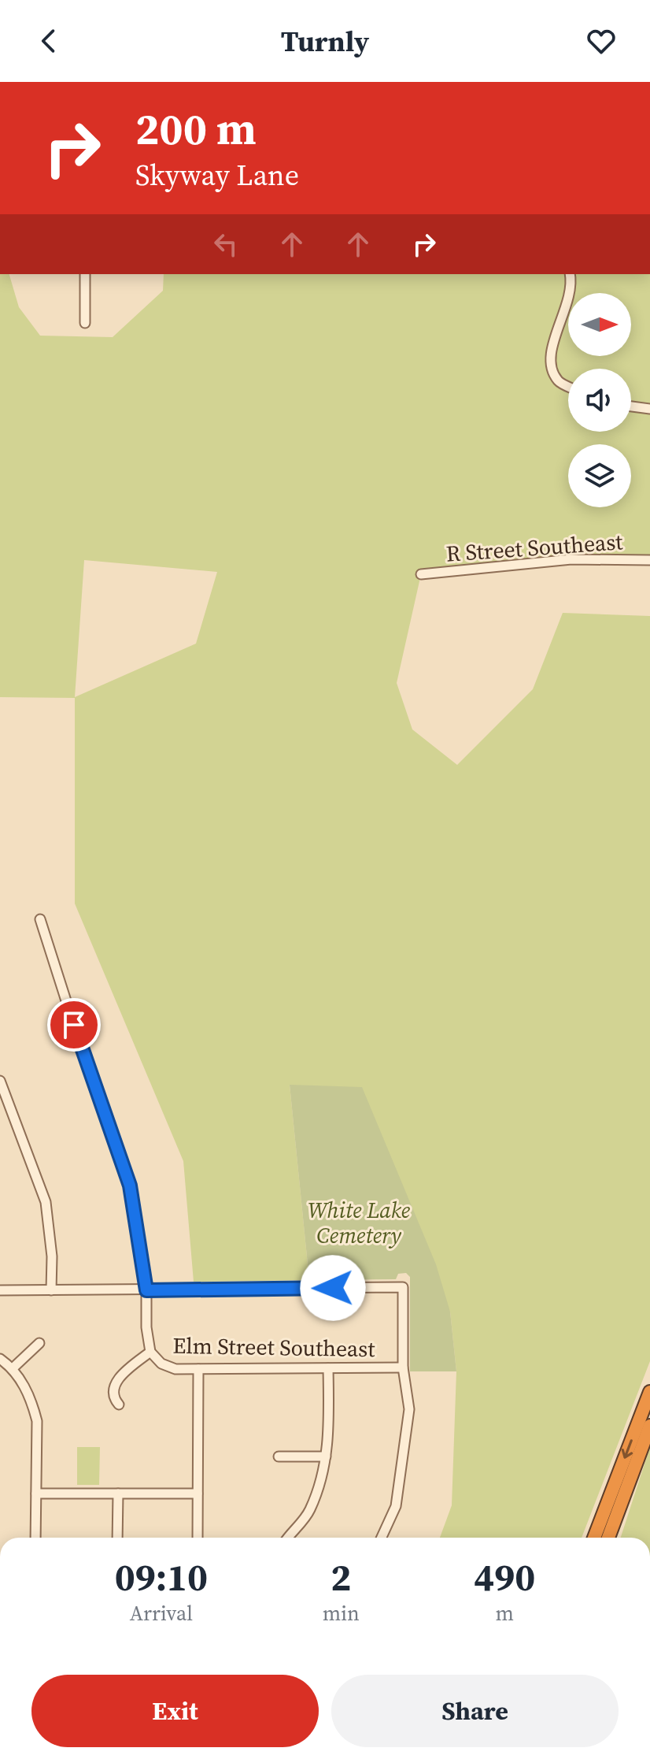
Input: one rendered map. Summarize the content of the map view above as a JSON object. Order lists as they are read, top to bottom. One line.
{"streets":{"street":["R Street Southeast","Elm Street Southeast"]},"parks":["White Lake Cemetery"],"north":"right","page":{"header":"Turnly","turn":["200 m","Skyway Lane"],"eta":["09:10","Arrival","2","min","490","m"],"buttons":["Exit","Share"]}}
